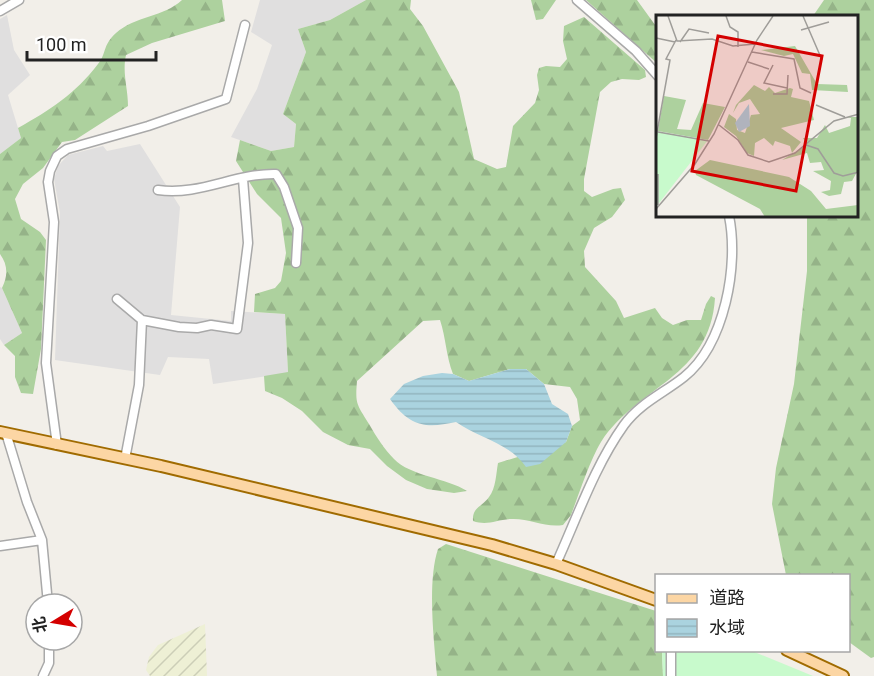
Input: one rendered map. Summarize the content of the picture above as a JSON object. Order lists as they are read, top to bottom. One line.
{"legend":["道路","水域"],"scale_bar":"100 m","north":"left"}
